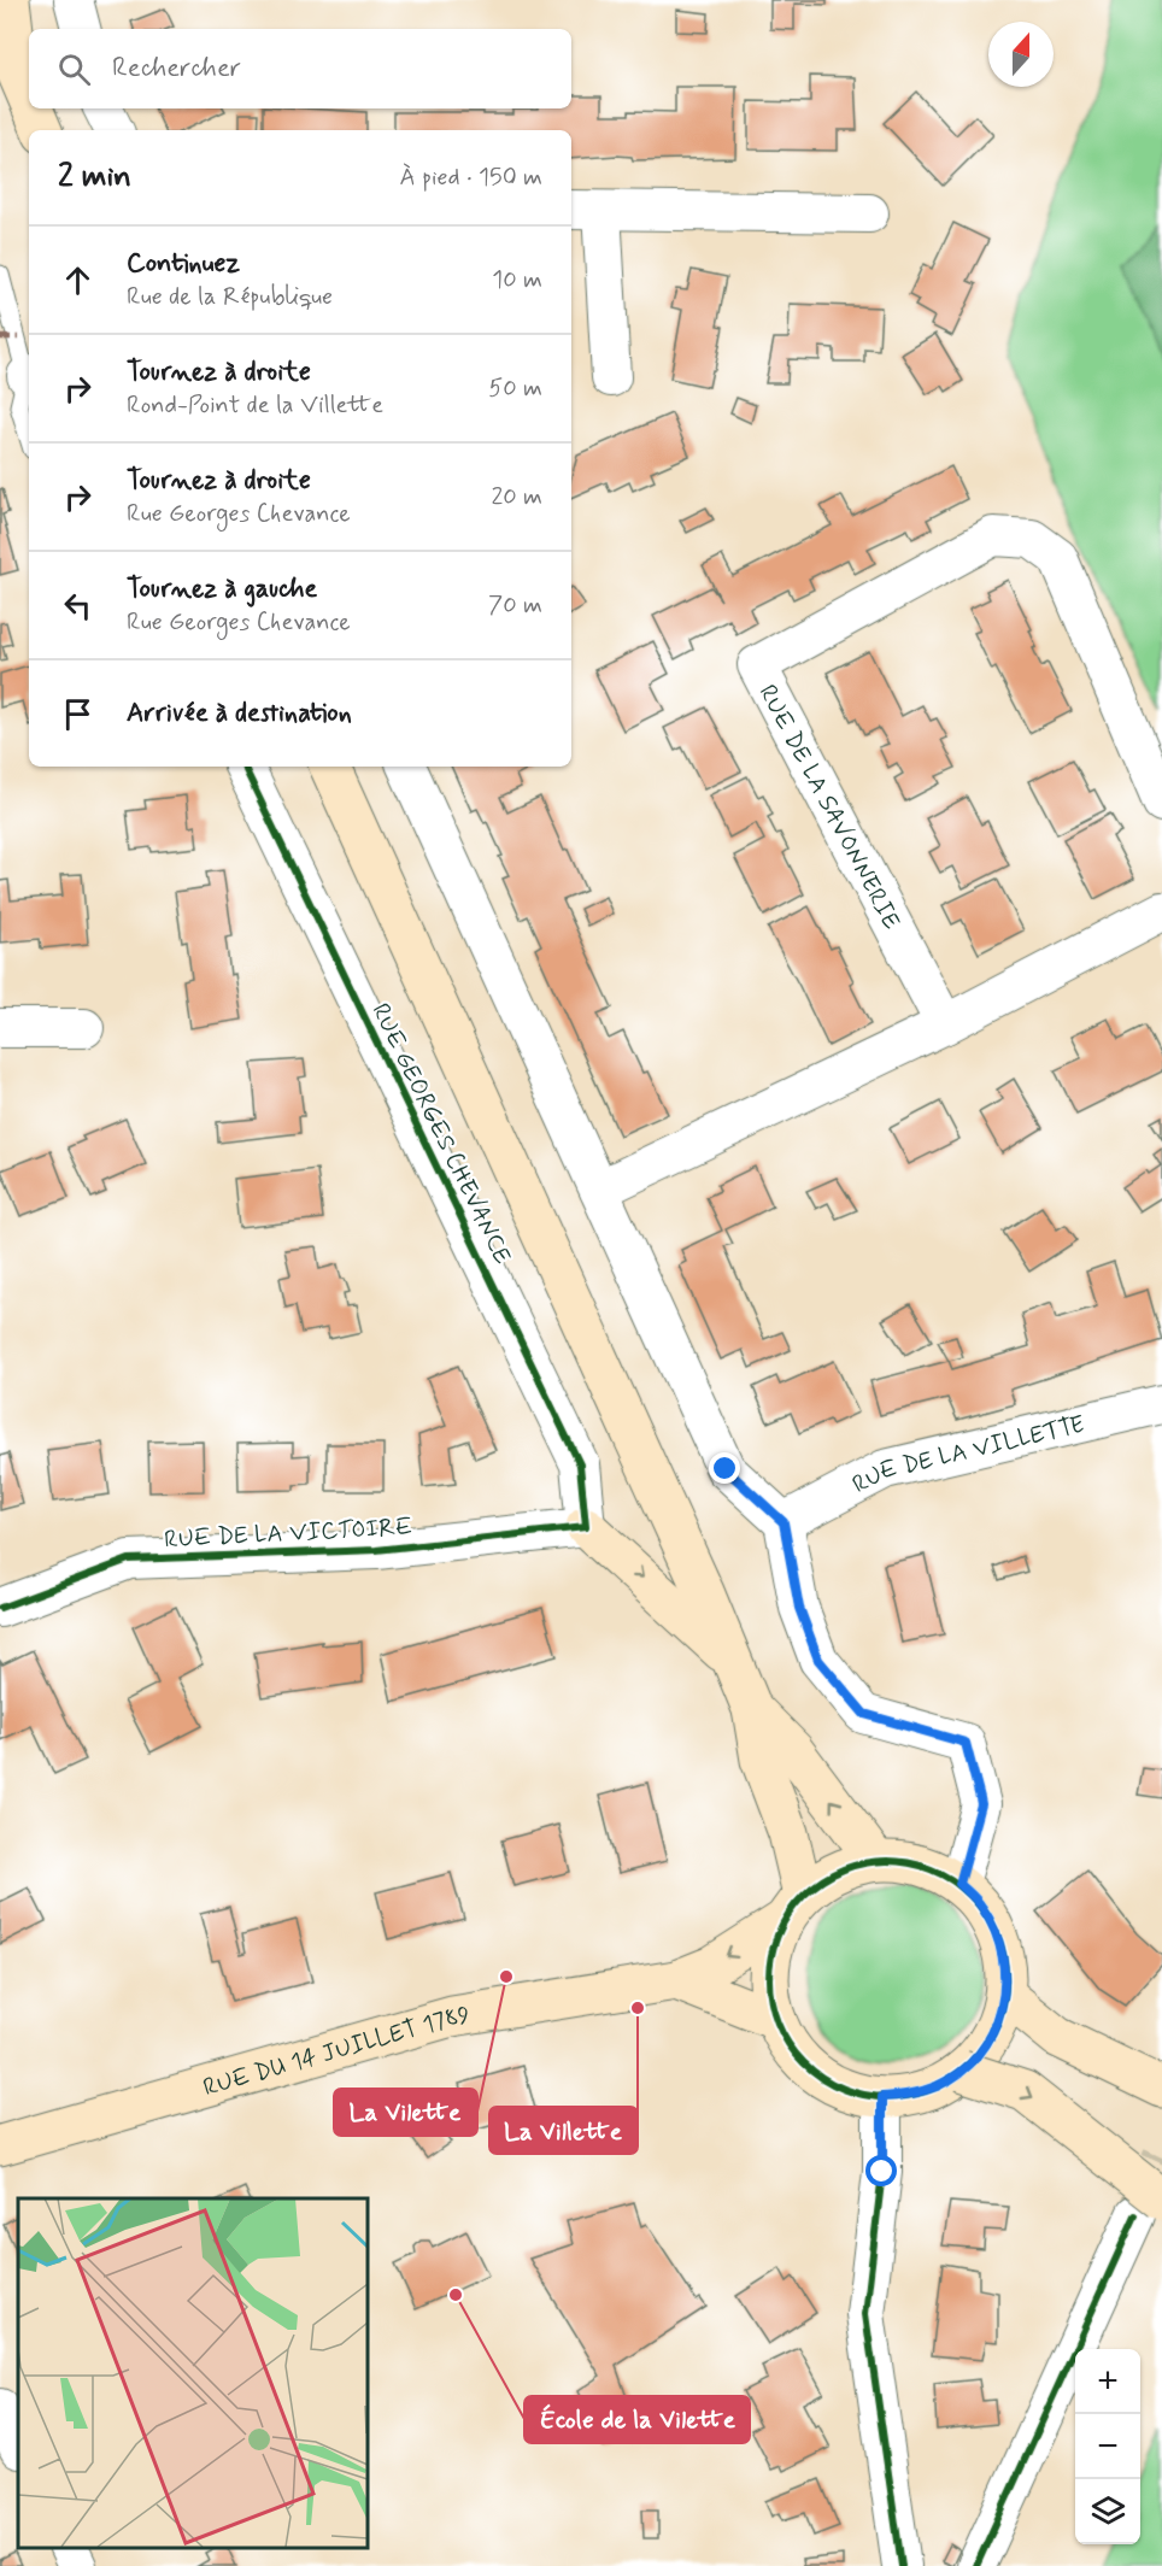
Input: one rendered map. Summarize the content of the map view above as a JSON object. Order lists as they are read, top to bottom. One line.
{"streets":{"main road":["RUE DU 14 JUILLET 1789"],"street":["RUE DE LA SAVONNERIE","RUE GEORGES CHEVANCE","RUE DE LA VILLETTE","RUE DE LA VICTOIRE"]},"crossings":[["RUE GEORGES CHEVANCE","RUE DE LA VICTOIRE"]],"places":["La Vilette","La Villette","École de la Vilette"],"north":"top","page":{"search":"Rechercher","heading":["2 min","À pied · 150 m"],"list":[["Continuez","Rue de la République","10 m"],["Tournez à droite","Rond-Point de la Villette","50 m"],["Tournez à droite","Rue Georges Chevance","20 m"],["Tournez à gauche","Rue Georges Chevance","70 m"],"Arrivée à destination"],"map_buttons":["+","−"]}}
